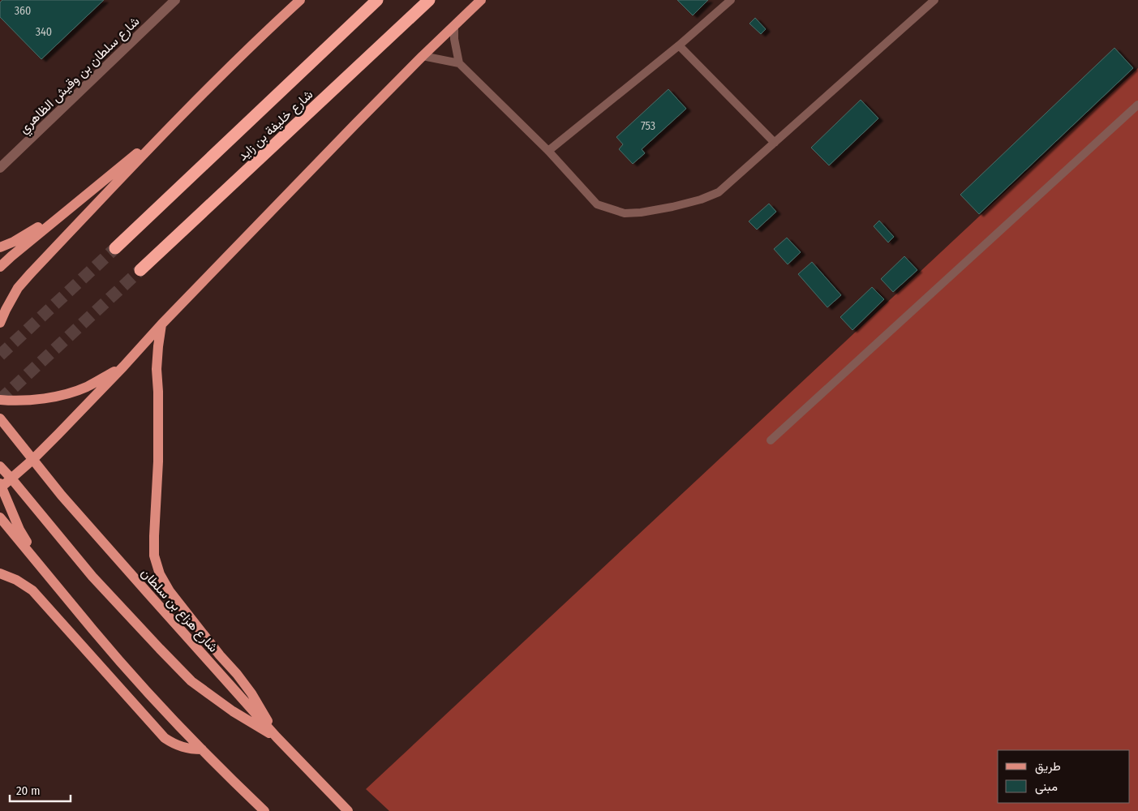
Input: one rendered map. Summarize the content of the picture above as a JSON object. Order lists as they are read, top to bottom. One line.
{"streets":{"highway":["شارع خليفة بن زايد"],"main road":["شارع هزاع بن سلطان"],"street":["شارع سلطان بن وقيش الظاهري"]},"house_numbers":["360","340","753"],"legend":["طريق","مبنى"],"scale_bar":"20 m"}
